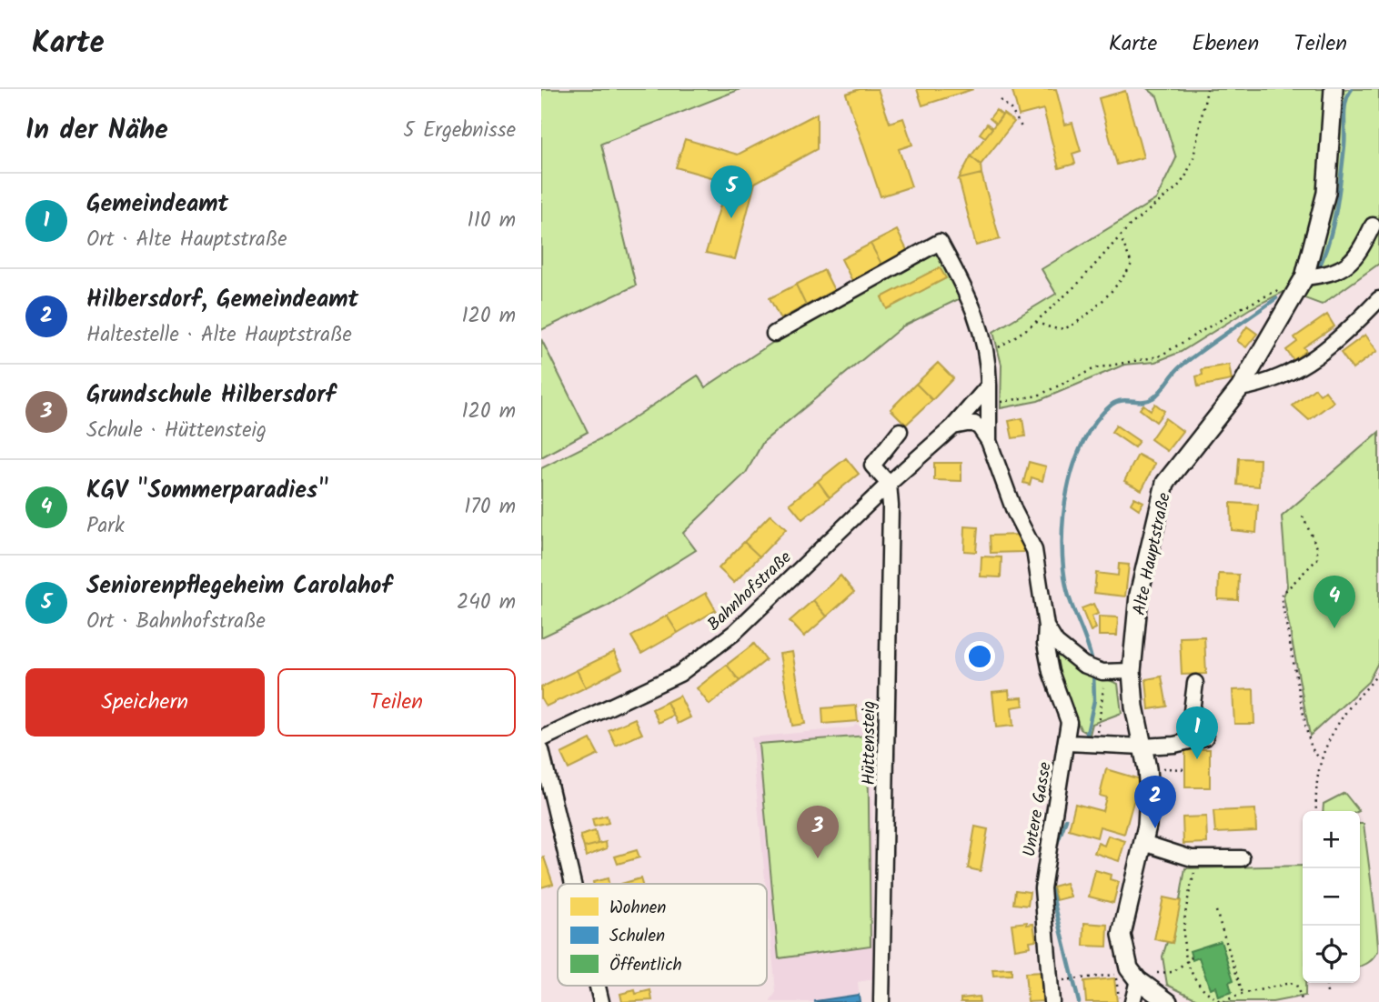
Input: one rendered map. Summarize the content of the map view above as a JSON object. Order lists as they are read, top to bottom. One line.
{"streets":{"main road":["Alte Hauptstraße"],"street":["Bahnhofstraße","Hüttensteig","Untere Gasse"]},"crossings":[["Bahnhofstraße","Hüttensteig"]],"legend":["Wohnen","Schulen","Öffentlich"],"page":{"header":"Karte","nav":["Karte","Ebenen","Teilen"],"heading":["In der Nähe","5 Ergebnisse"],"pins":["5","4","1","2","3"],"list":[{"mark":"1","name":"Gemeindeamt","note":"Ort · Alte Hauptstraße","value":"110 m"},{"mark":"2","name":"Hilbersdorf, Gemeindeamt","note":"Haltestelle · Alte Hauptstraße","value":"120 m"},{"mark":"3","name":"Grundschule Hilbersdorf","note":"Schule · Hüttensteig","value":"120 m"},{"mark":"4","name":"KGV \"Sommerparadies\"","note":"Park","value":"170 m"},{"mark":"5","name":"Seniorenpflegeheim Carolahof","note":"Ort · Bahnhofstraße","value":"240 m"}],"buttons":["Speichern","Teilen"],"map_buttons":["+","−"]}}
